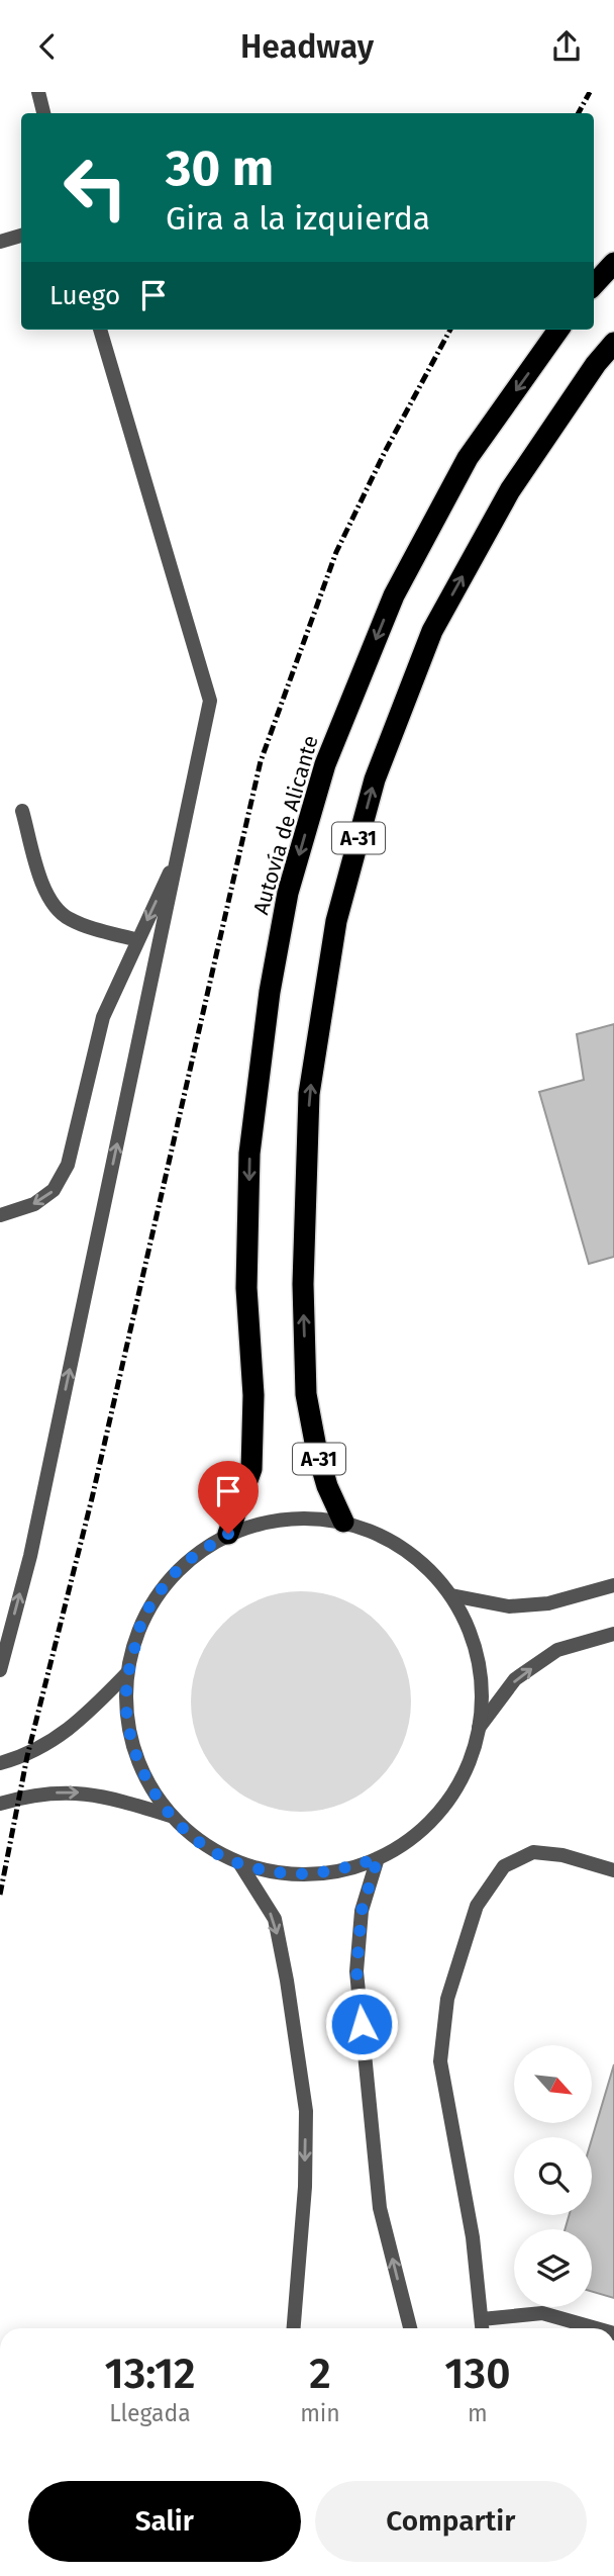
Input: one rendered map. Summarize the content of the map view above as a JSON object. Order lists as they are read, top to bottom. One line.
{"streets":{"highway":["Autovía de Alicante","A-31"]},"north":"bottom right","page":{"header":"Headway","turn":["30 m","Gira a la izquierda"],"then":"Luego","eta":["13:12","Llegada","2","min","130","m"],"buttons":["Salir","Compartir"]}}
